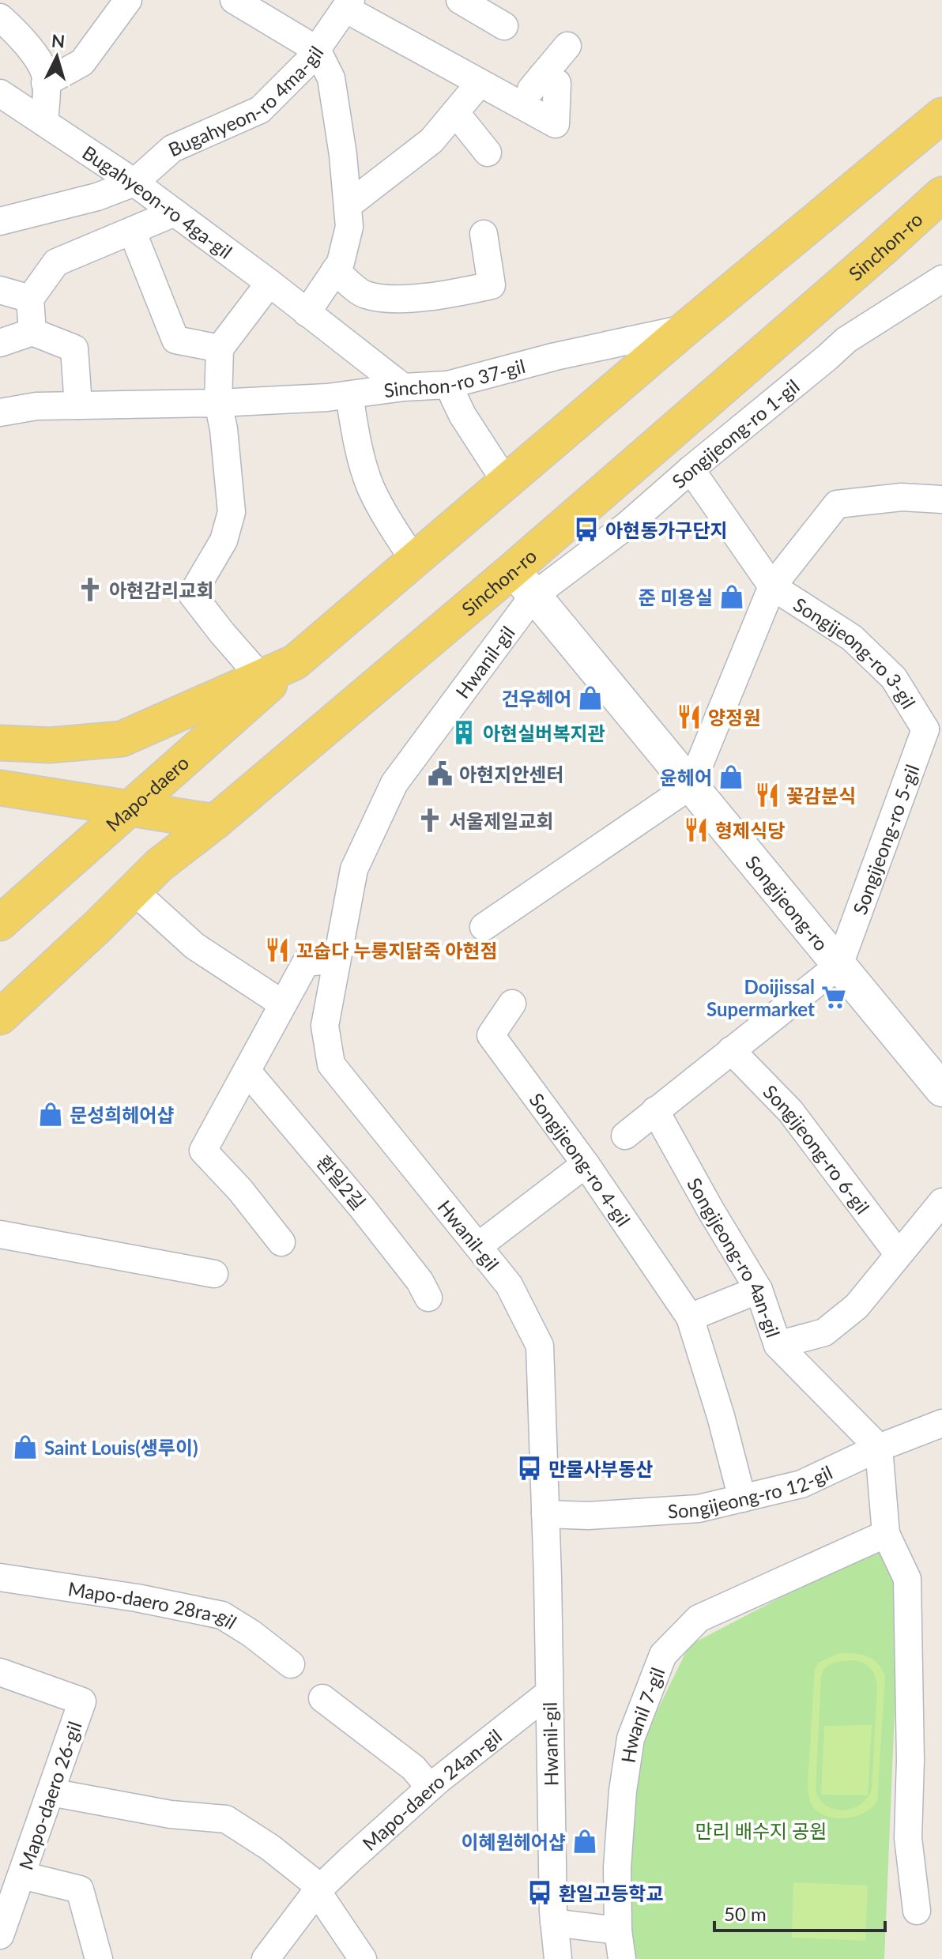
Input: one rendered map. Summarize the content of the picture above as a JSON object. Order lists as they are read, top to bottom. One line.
{"streets":{"main road":["Sinchon-ro","Mapo-daero"],"street":["Bugahyeon-ro 4ma-gil","Bugahyeon-ro 4ga-gil","Sinchon-ro 37-gil","Songijeong-ro 1-gil","Songijeong-ro 3-gil","Hwanil-gil","Songijeong-ro 5-gil","Songijeong-ro","Songijeong-ro 6-gil","Songijeong-ro 4-gil","환일2길","Songijeong-ro 4an-gil","Songijeong-ro 12-gil","Mapo-daero 28ra-gil","Hwanil 7-gil","Mapo-daero 24an-gil","Mapo-daero 26-gil"]},"crossings":[["Bugahyeon-ro 4ma-gil","Bugahyeon-ro 4ga-gil"],["Bugahyeon-ro 4ga-gil","Sinchon-ro 37-gil"],["Sinchon-ro","Songijeong-ro 1-gil"],["Sinchon-ro","Hwanil-gil"],["Sinchon-ro","Songijeong-ro"],["Songijeong-ro 1-gil","Songijeong-ro 3-gil"],["Songijeong-ro 1-gil","Hwanil-gil"],["Songijeong-ro 1-gil","Songijeong-ro"],["Songijeong-ro 3-gil","Songijeong-ro 5-gil"],["Songijeong-ro 3-gil","Songijeong-ro"],["Hwanil-gil","Songijeong-ro"],["Hwanil-gil","Songijeong-ro 12-gil"],["Hwanil-gil","Mapo-daero 24an-gil"],["Songijeong-ro 5-gil","Songijeong-ro"],["Songijeong-ro 4-gil","Songijeong-ro 12-gil"],["Songijeong-ro 4an-gil","Songijeong-ro 12-gil"]],"parks":["만리 배수지 공원"],"places":{"bus stop":["아현동가구단지","만물사부동산","환일고등학교"],"church":["아현감리교회","서울제일교회"],"shop":["준 미용실","건우헤어","윤헤어","문성희헤어샵","Saint Louis(생루이)","이혜원헤어샵"],"restaurant":["양정원","꽃감분식","형제식당","꼬숩다 누룽지닭죽 아현점"],"building":["아현실버복지관"],"public building":["아현지안센터"],"supermarket":["Doijissal Supermarket"]},"scale_bar":"50 m","north":"top"}
